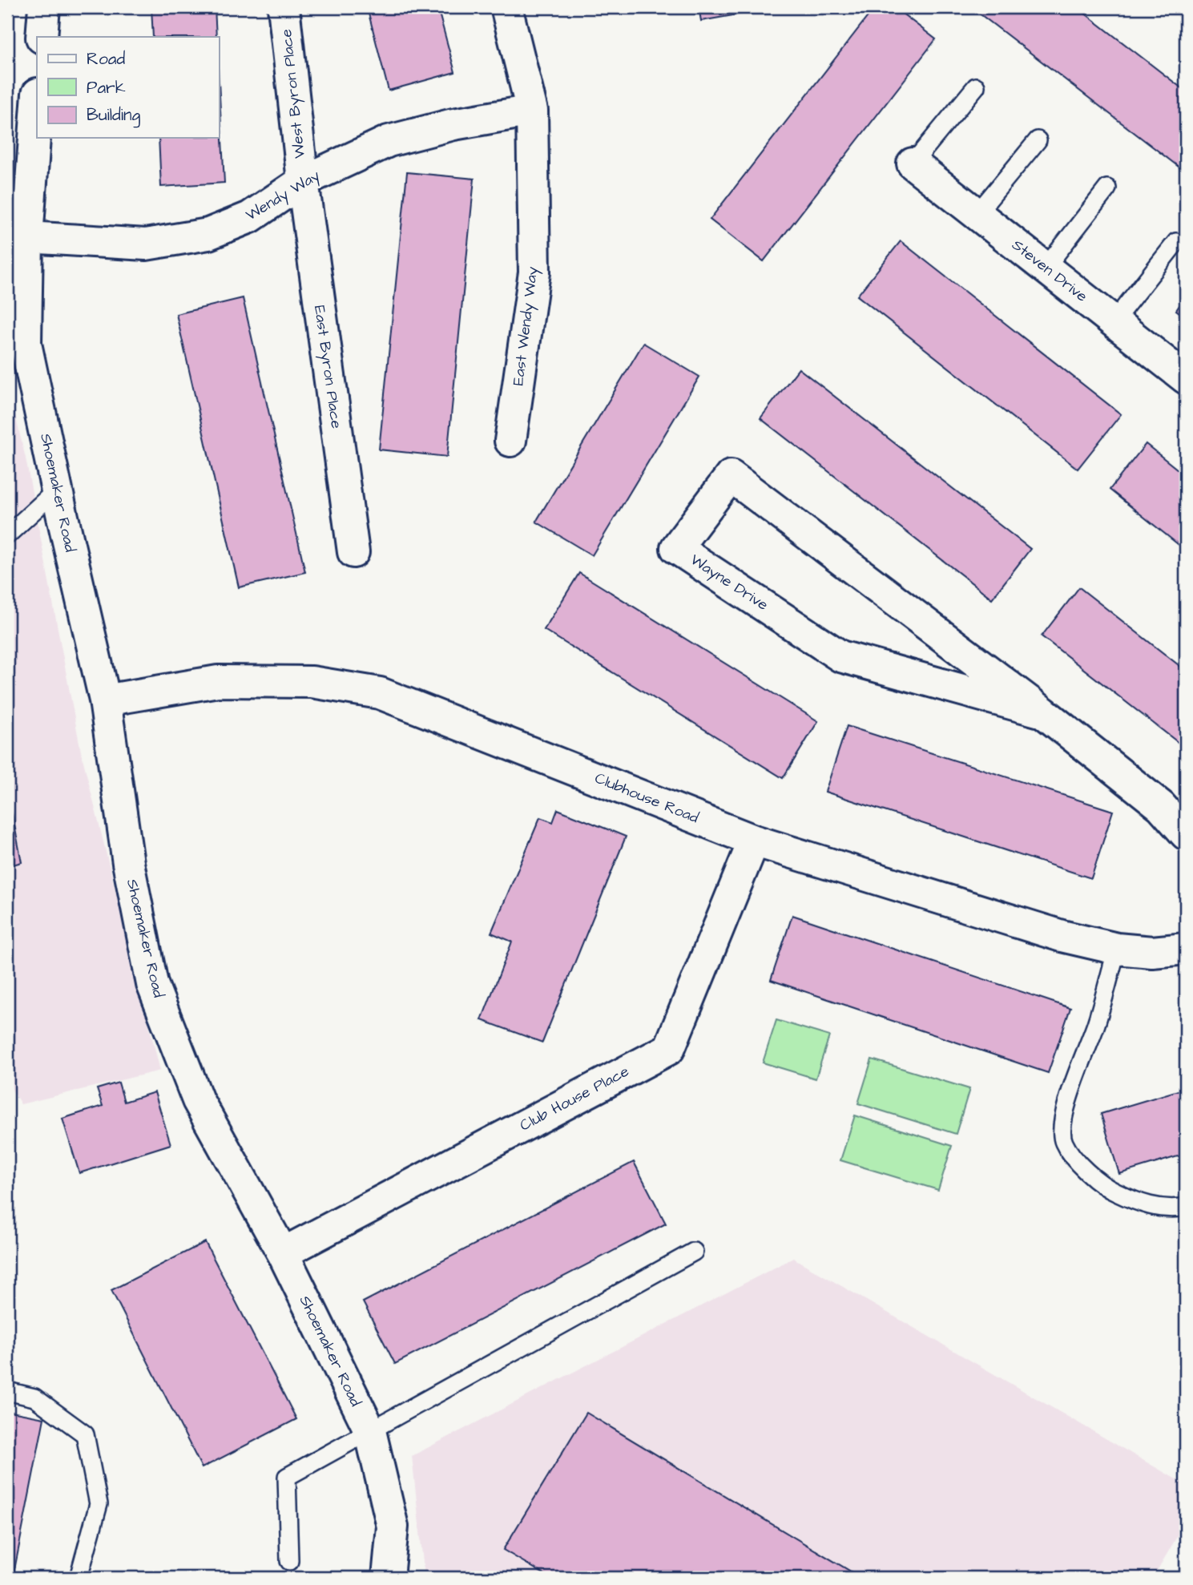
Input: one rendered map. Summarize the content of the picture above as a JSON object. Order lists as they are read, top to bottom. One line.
{"streets":{"street":["West Byron Place","Wendy Way","Steven Drive","East Wendy Way","East Byron Place","Shoemaker Road","Wayne Drive","Clubhouse Road","Club House Place"]},"crossings":[["West Byron Place","Wendy Way"],["West Byron Place","East Byron Place"],["Wendy Way","East Wendy Way"],["Wendy Way","East Byron Place"],["Wendy Way","Shoemaker Road"],["Shoemaker Road","Clubhouse Road"],["Shoemaker Road","Club House Place"],["Clubhouse Road","Club House Place"]],"legend":["Road","Park","Building"]}
